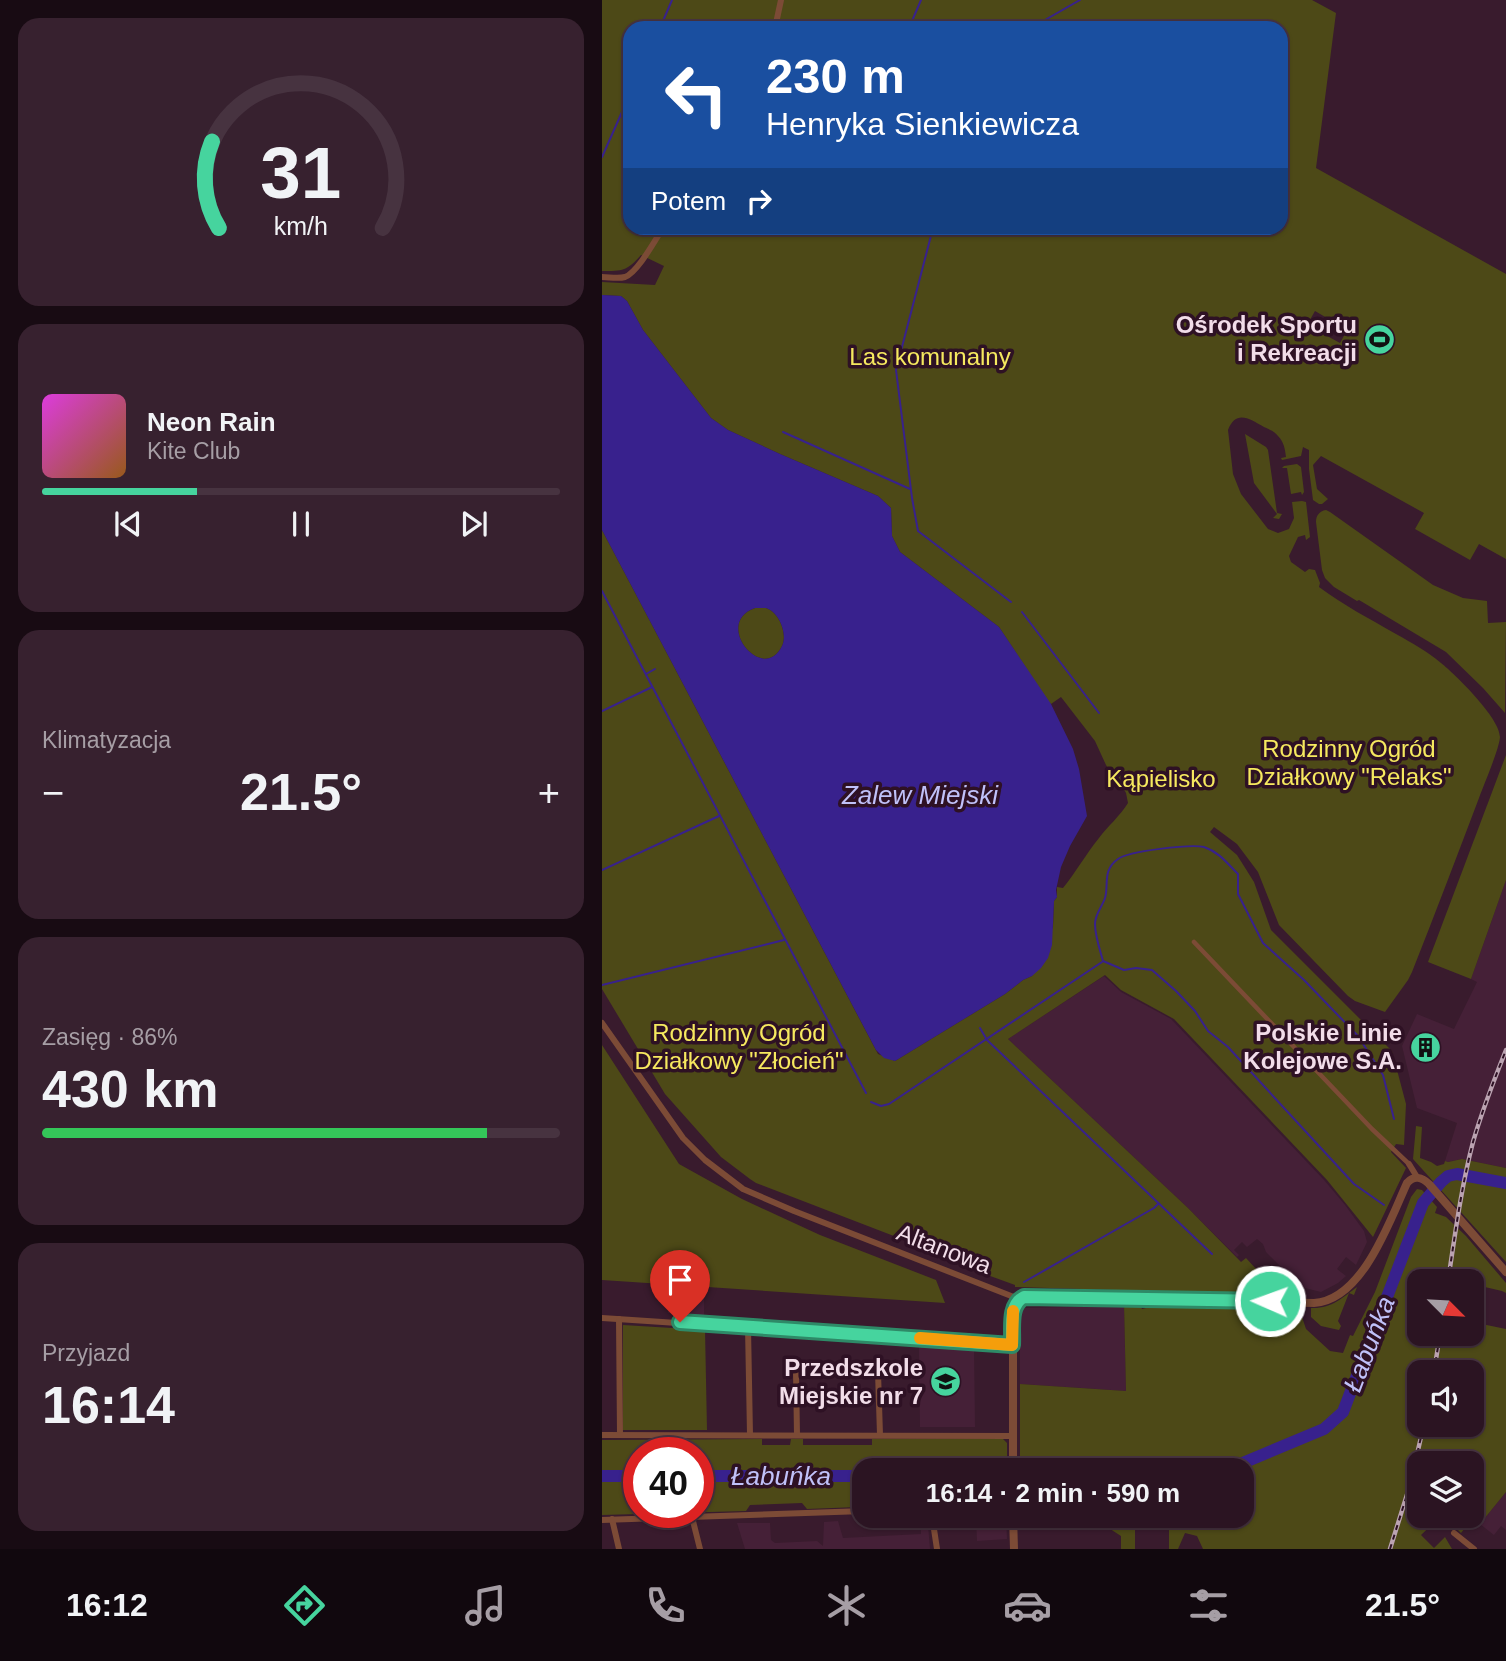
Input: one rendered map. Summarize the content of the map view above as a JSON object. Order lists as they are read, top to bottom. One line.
{"streets":{"street":["Altanowa"]},"water":["Zalew Miejski","Łabuńka"],"parks":["Las komunalny","Rodzinny Ogród Działkowy \"Relaks\"","Kąpielisko","Rodzinny Ogród Działkowy \"Złocień\""],"places":{"sports":["Ośrodek Sportu i Rekreacji"],"building":["Polskie Linie Kolejowe S.A."],"school or university":["Przedszkole Miejskie nr 7"]},"north":"bottom right","page":{"turn":["230 m","Henryka Sienkiewicza"],"then":"Potem","song":["Neon Rain","Kite Club"],"tile":["Klimatyzacja",["Zasięg · 86%","430 km"],["Przyjazd","16:14"]],"heat":["−","21.5°","+"],"limit":"40","trip":"16:14 · 2 min · 590 m","tabs":["16:12","21.5°"],"gauge":["31","km/h"]}}
